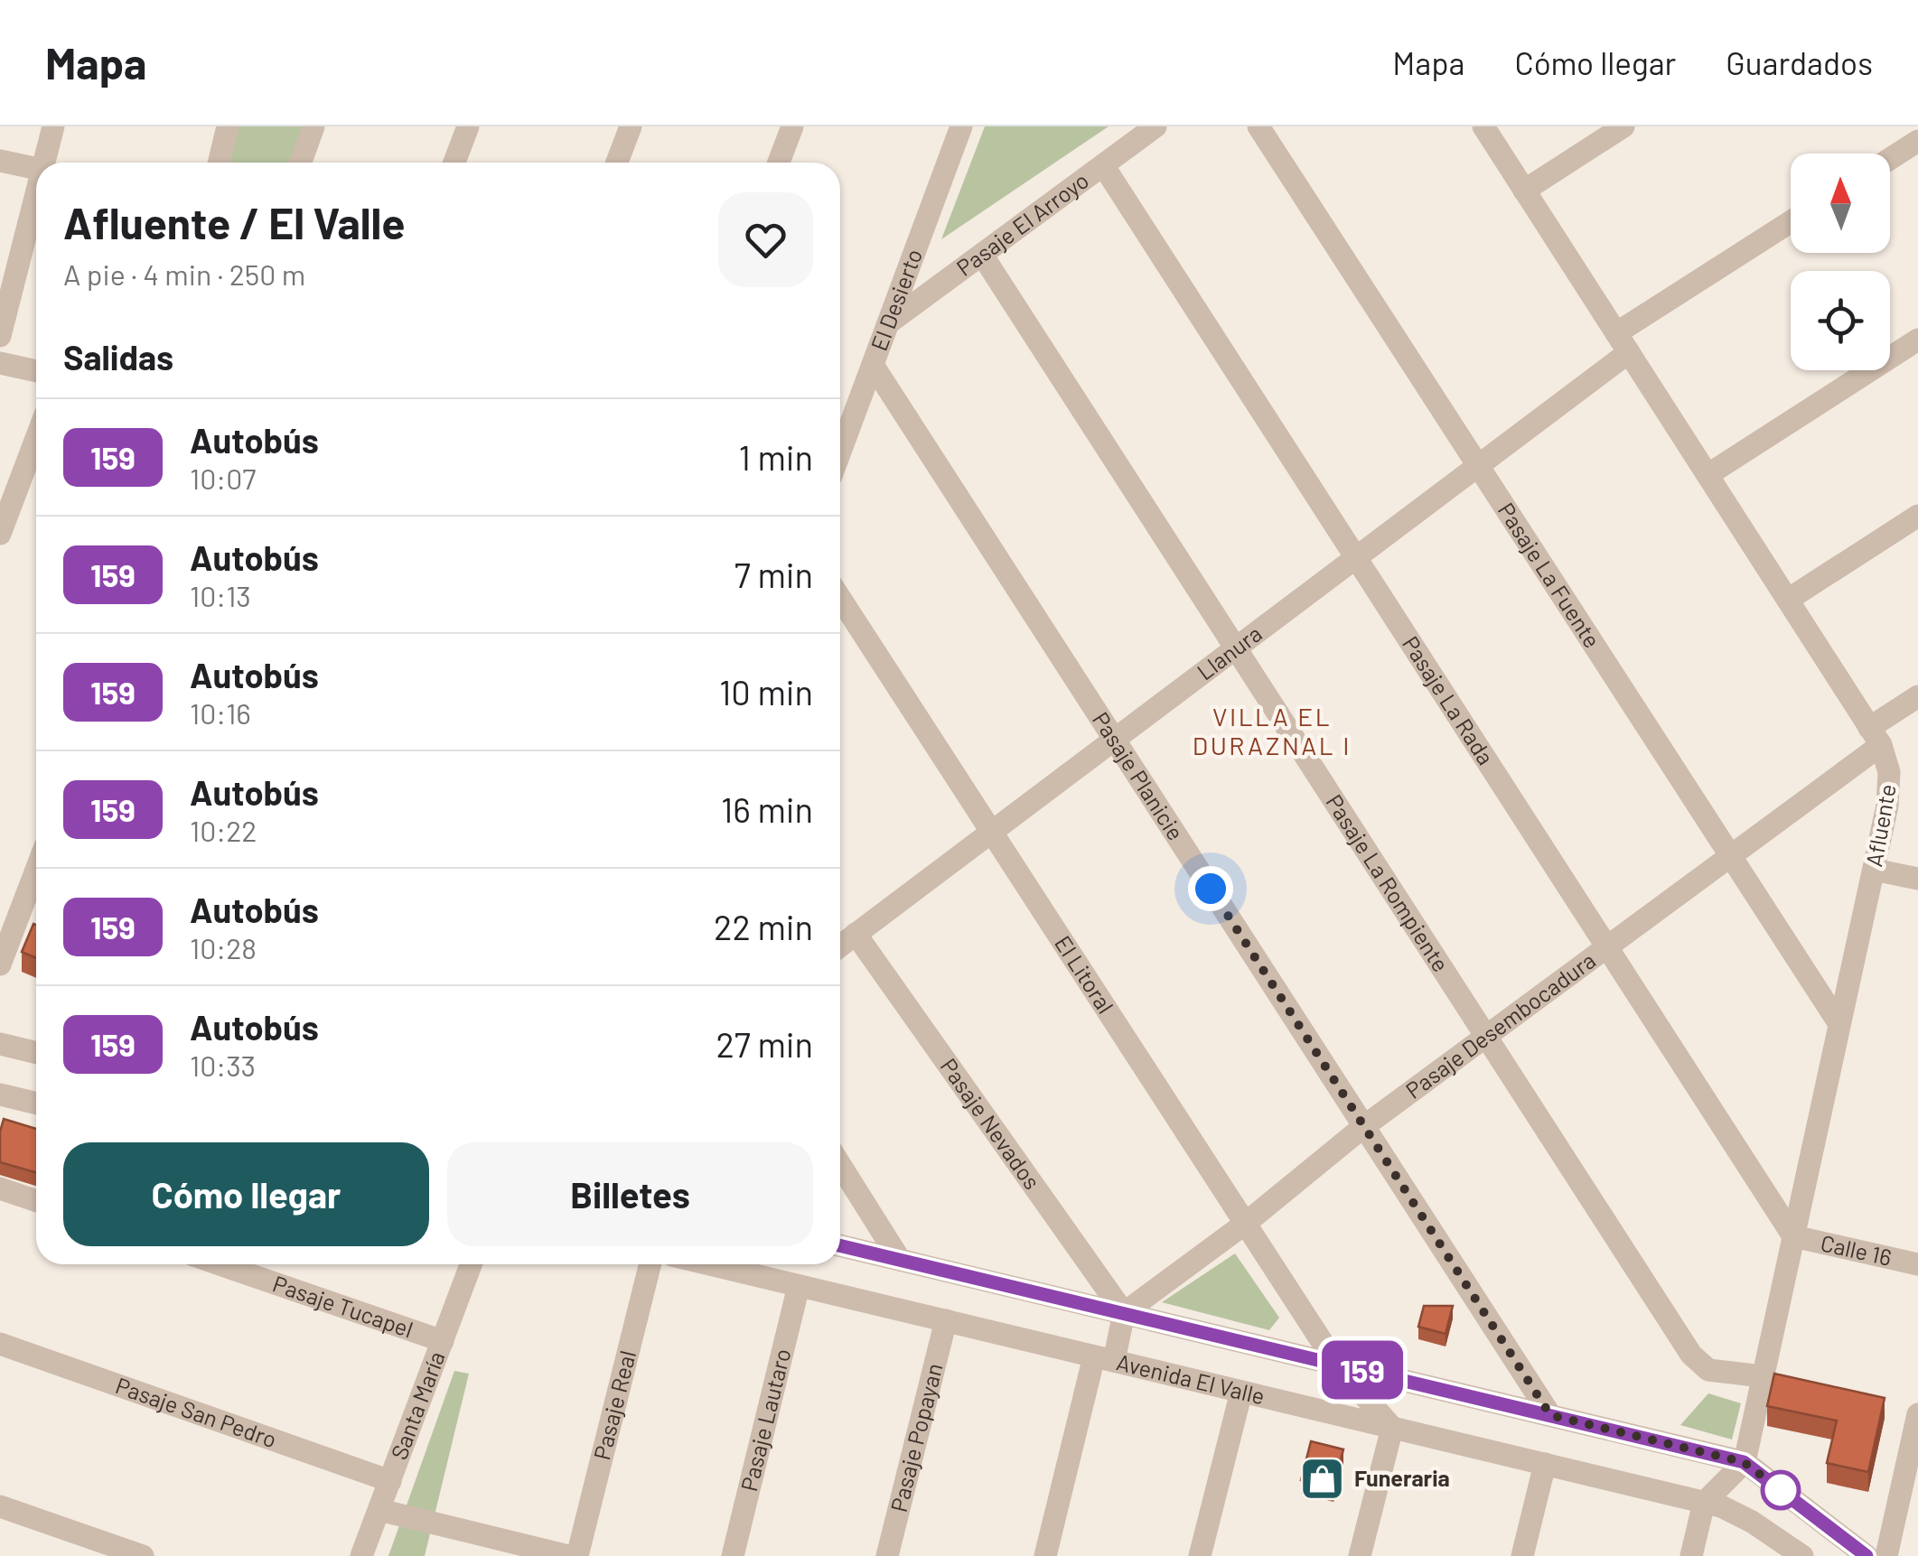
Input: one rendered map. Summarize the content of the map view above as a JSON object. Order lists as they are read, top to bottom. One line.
{"streets":{"street":["Pasaje El Arroyo","El Desierto","Pasaje La Fuente","Llanura","Pasaje La Rada","Pasaje Planicie","Afluente","Pasaje La Rompiente","El Litoral","Pasaje Desembocadura","Pasaje Nevados","Calle 16","Pasaje Tucapel","Avenida El Valle","Pasaje Real","Santa María","Pasaje San Pedro","Pasaje Lautaro","Pasaje Popayan"]},"crossings":[["Pasaje El Arroyo","El Desierto"],["Pasaje El Arroyo","Pasaje La Rada"],["Pasaje El Arroyo","Pasaje La Rompiente"],["El Desierto","Pasaje Planicie"],["Pasaje La Fuente","Llanura"],["Pasaje La Fuente","Afluente"],["Pasaje La Fuente","Pasaje Desembocadura"],["Llanura","Pasaje La Rada"],["Llanura","Pasaje Planicie"],["Llanura","Afluente"],["Llanura","Pasaje La Rompiente"],["Llanura","El Litoral"],["Llanura","Pasaje Nevados"],["Pasaje La Rada","Afluente"],["Pasaje La Rada","Pasaje Desembocadura"],["Pasaje La Rada","Calle 16"],["Pasaje Planicie","Pasaje Desembocadura"],["Afluente","Pasaje La Rompiente"],["Afluente","Pasaje Desembocadura"],["Afluente","Calle 16"],["Pasaje La Rompiente","Pasaje Desembocadura"],["El Litoral","Pasaje Desembocadura"],["El Litoral","Avenida El Valle"],["Pasaje Desembocadura","Pasaje Nevados"],["Pasaje Tucapel","Santa María"],["Avenida El Valle","Pasaje Lautaro"],["Avenida El Valle","Pasaje Popayan"],["Santa María","Pasaje San Pedro"]],"districts":["VILLA EL DURAZNAL I"],"places":{"shop":["Funeraria"]},"lines":["bus line 159"],"north":"top","page":{"header":"Mapa","nav":["Mapa","Cómo llegar","Guardados"],"on_map":"159","heading":[["Afluente / El Valle","A pie · 4 min · 250 m"],"Salidas"],"list":[{"mark":"159","name":"Autobús","note":"10:07","value":"1 min"},{"mark":"159","name":"Autobús","note":"10:13","value":"7 min"},{"mark":"159","name":"Autobús","note":"10:16","value":"10 min"},{"mark":"159","name":"Autobús","note":"10:22","value":"16 min"},{"mark":"159","name":"Autobús","note":"10:28","value":"22 min"},{"mark":"159","name":"Autobús","note":"10:33","value":"27 min"}],"buttons":["Cómo llegar","Billetes"]}}
